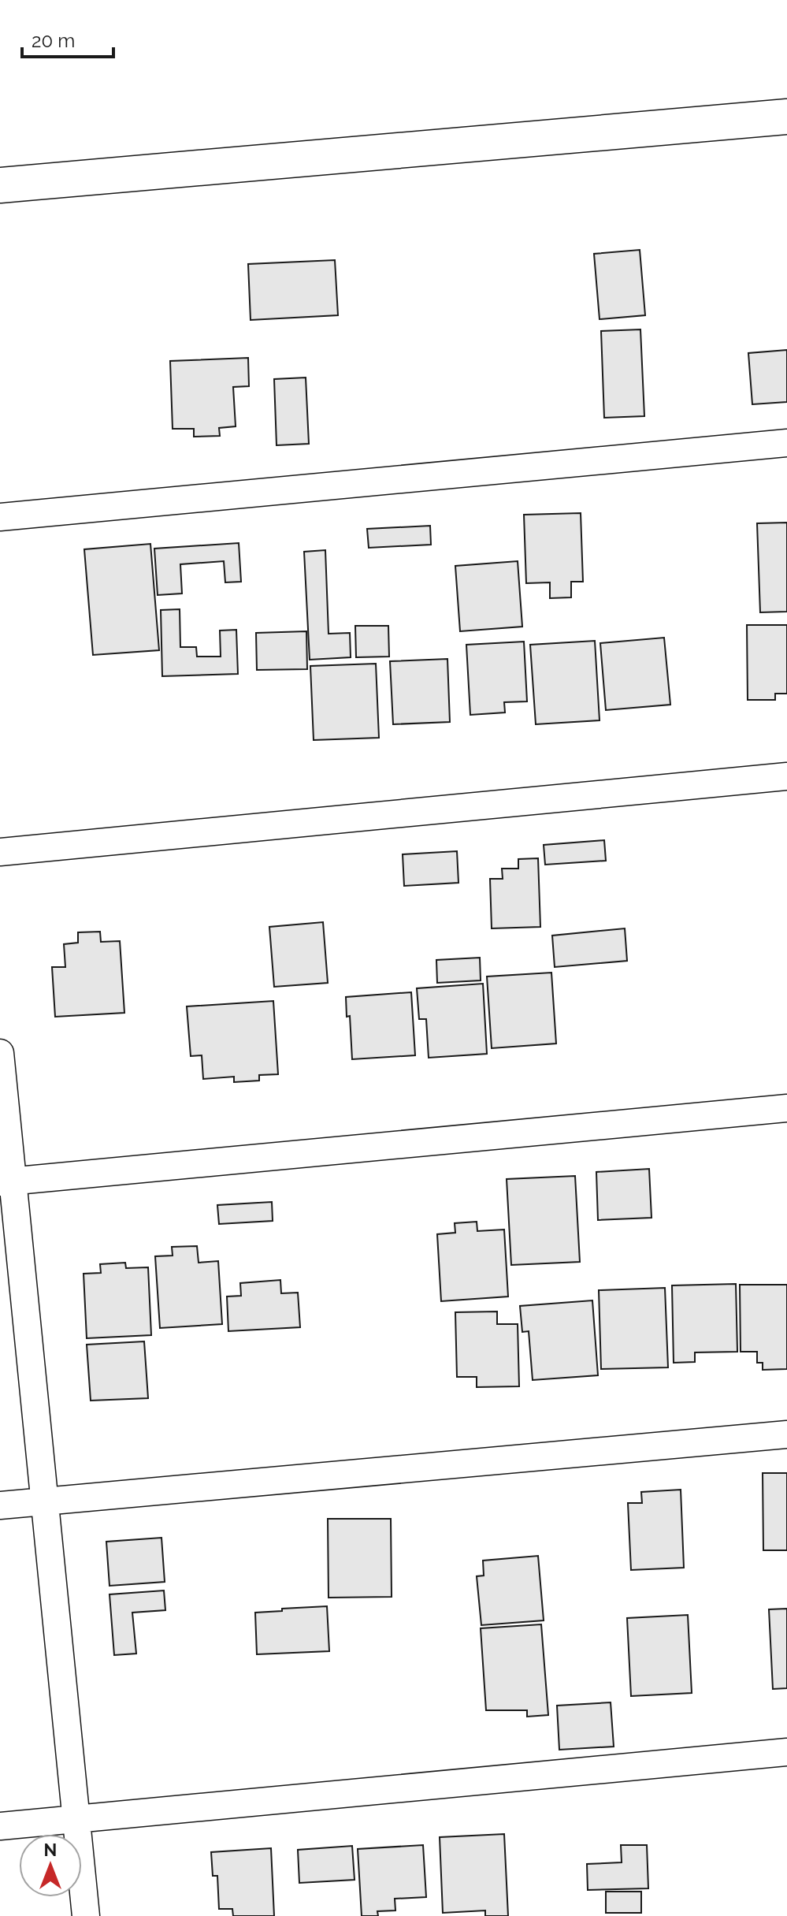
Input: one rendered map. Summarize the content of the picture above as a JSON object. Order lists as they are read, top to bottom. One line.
{"scale_bar":"20 m","north":"top"}
